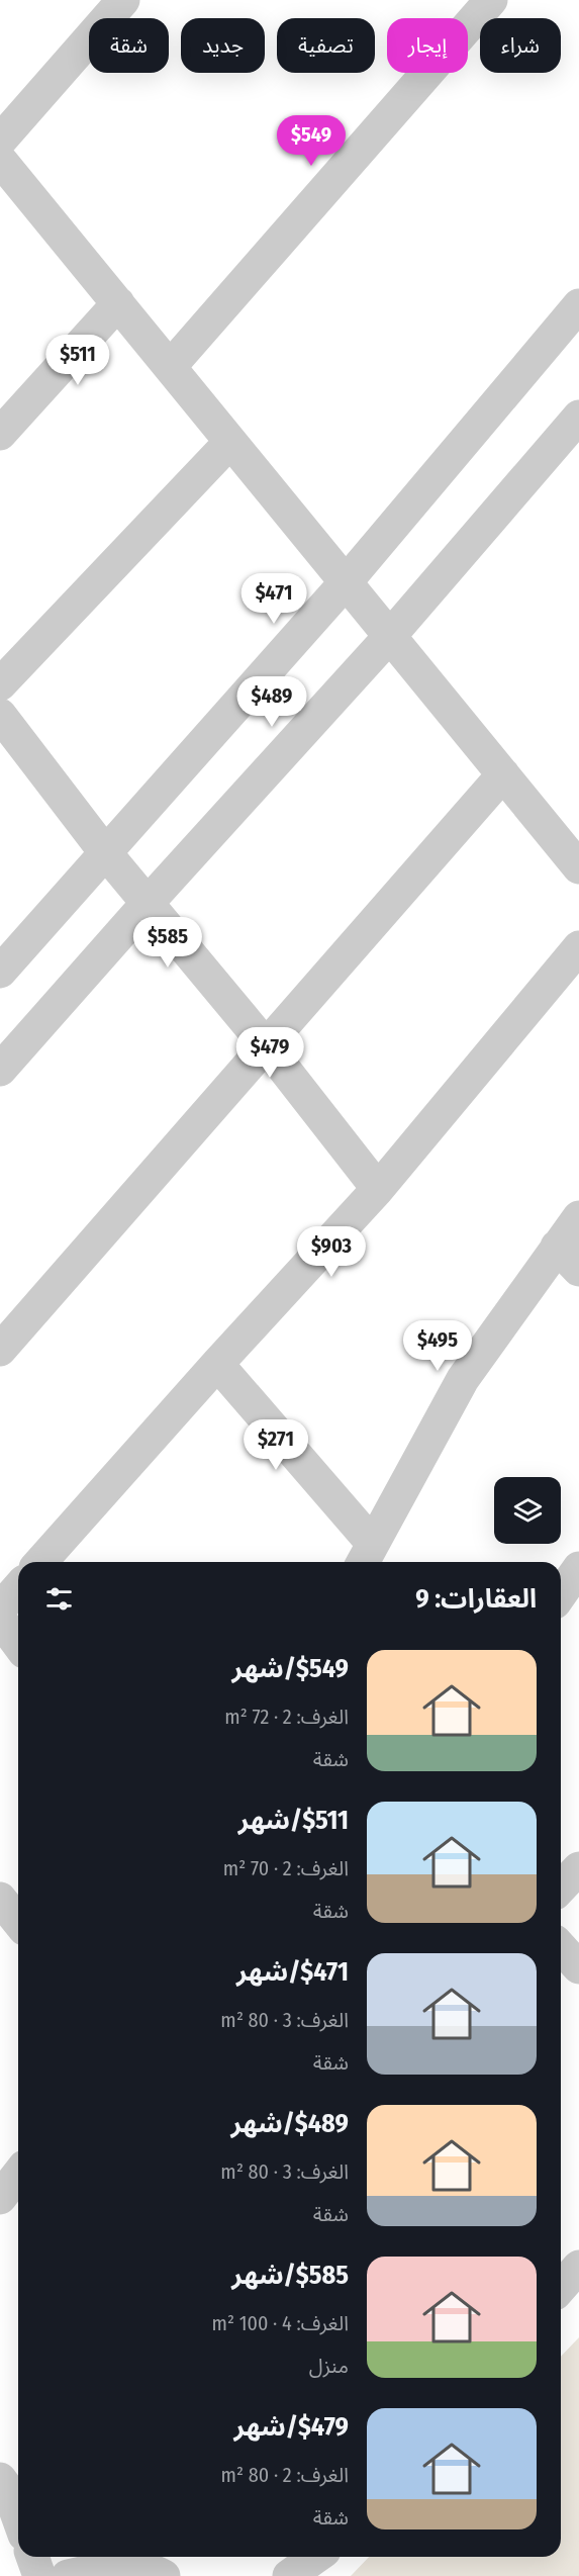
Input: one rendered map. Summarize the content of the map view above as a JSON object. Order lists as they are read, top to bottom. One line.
{"page":{"chip":["شراء","إيجار","تصفية","جديد","شقة"],"price":["$549","$511","$471","$489","$585","$479","$903","$495","$271"],"heading":"العقارات: 9","list":[{"name":"$549/شهر","note":"الغرف: 2 · 72 m² · شقة"},{"name":"$511/شهر","note":"الغرف: 2 · 70 m² · شقة"},{"name":"$471/شهر","note":"الغرف: 3 · 80 m² · شقة"},{"name":"$489/شهر","note":"الغرف: 3 · 80 m² · شقة"},{"name":"$585/شهر","note":"الغرف: 4 · 100 m² · منزل"},{"name":"$479/شهر","note":"الغرف: 2 · 80 m² · شقة"}]}}
